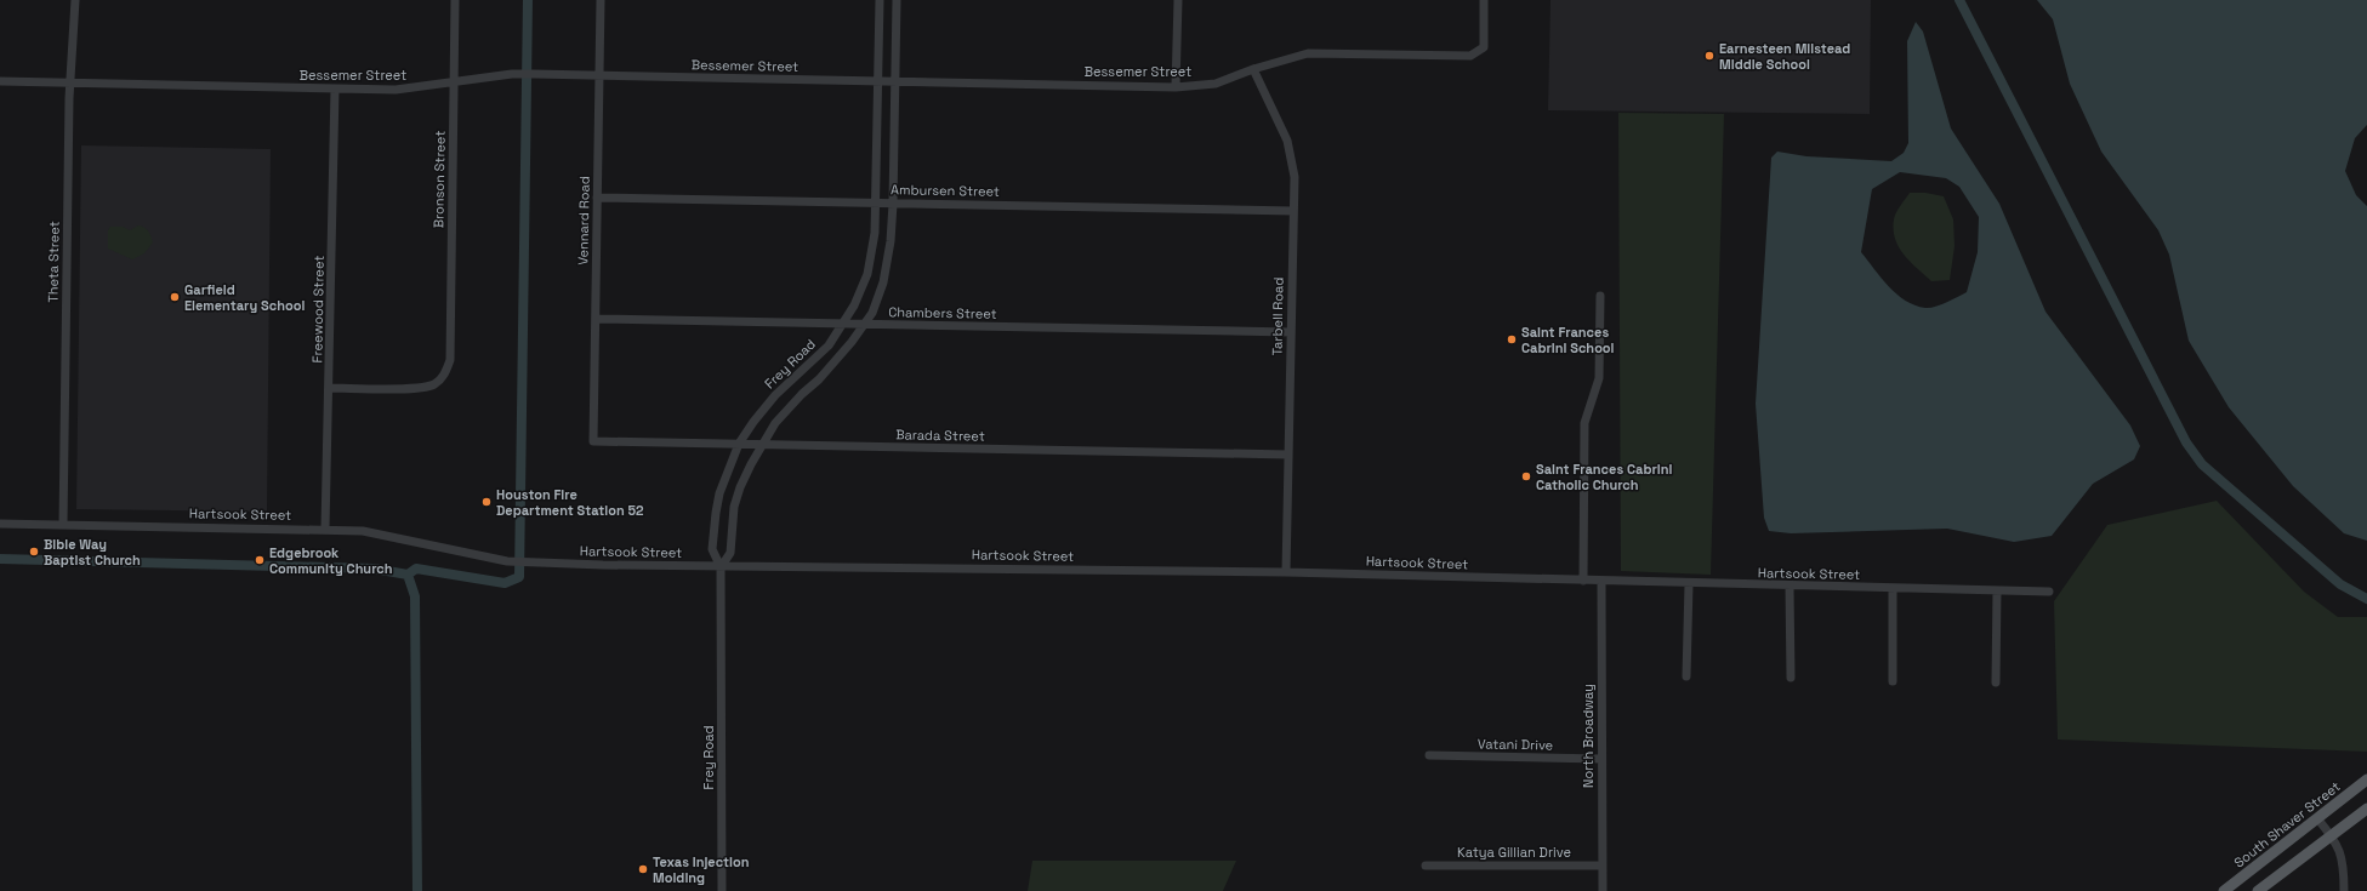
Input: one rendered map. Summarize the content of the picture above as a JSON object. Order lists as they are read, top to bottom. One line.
{"streets":{"main road":["South Shaver Street"],"street":["Bessemer Street","Bronson Street","Ambursen Street","Vennard Road","Theta Street","Freewood Street","Chambers Street","Tarbell Road","Frey Road","Barada Street","Hartsook Street","North Broadway","Vatani Drive","Katya Gillian Drive"]},"crossings":[["Bessemer Street","Bronson Street"],["Bessemer Street","Vennard Road"],["Bessemer Street","Theta Street"],["Bessemer Street","Freewood Street"],["Bessemer Street","Tarbell Road"],["Bessemer Street","Frey Road"],["Bronson Street","Freewood Street"],["Ambursen Street","Vennard Road"],["Ambursen Street","Tarbell Road"],["Ambursen Street","Frey Road"],["Vennard Road","Chambers Street"],["Vennard Road","Barada Street"],["Theta Street","Hartsook Street"],["Freewood Street","Hartsook Street"],["Chambers Street","Tarbell Road"],["Chambers Street","Frey Road"],["Tarbell Road","Barada Street"],["Tarbell Road","Hartsook Street"],["Frey Road","Barada Street"],["Frey Road","Hartsook Street"],["Hartsook Street","North Broadway"],["North Broadway","Vatani Drive"],["North Broadway","Katya Gillian Drive"]],"places":["Earnesteen Milstead Middle School","Garfield Elementary School","Saint Frances Cabrini School","Saint Frances Cabrini Catholic Church","Houston Fire Department Station 52","Bible Way Baptist Church","Edgebrook Community Church","Texas Injection Molding"]}
